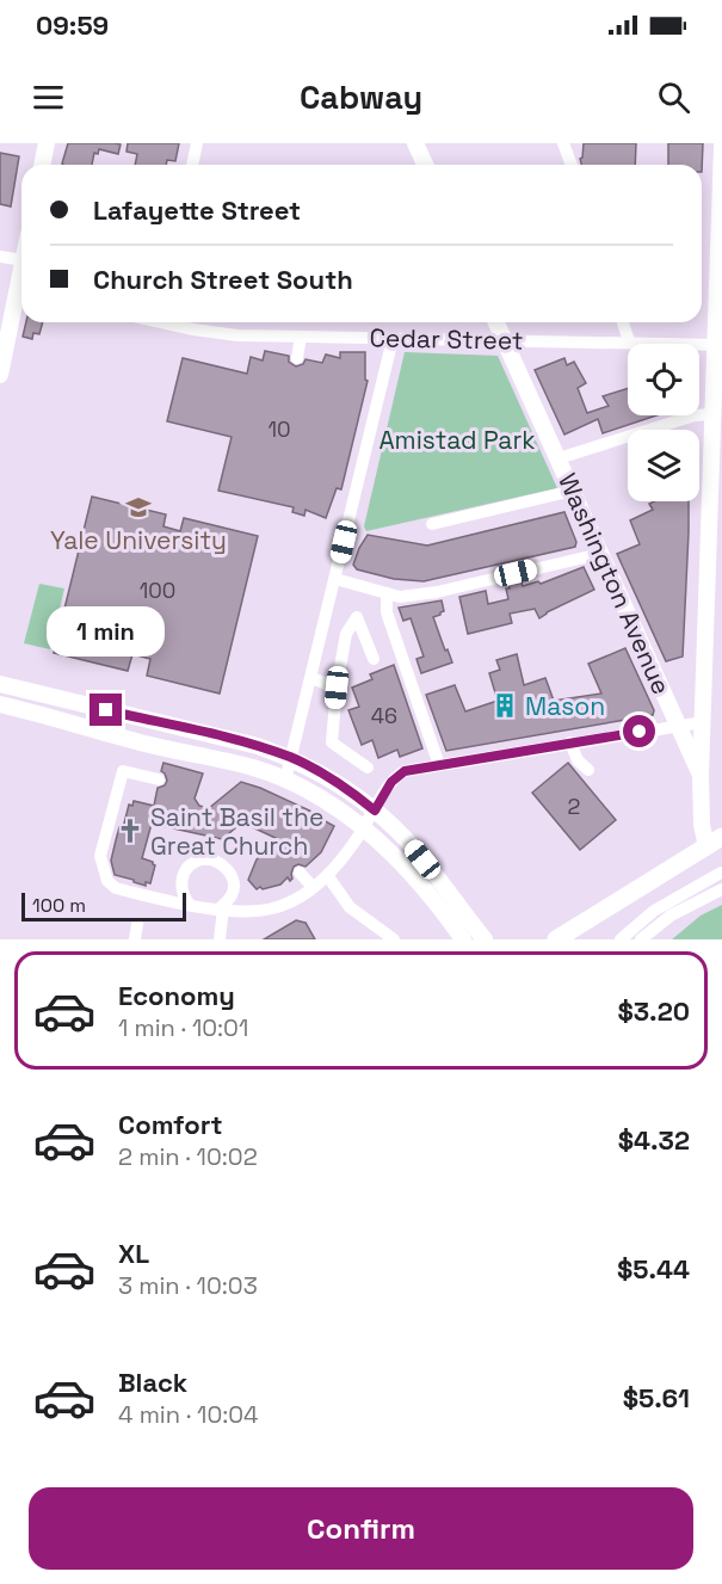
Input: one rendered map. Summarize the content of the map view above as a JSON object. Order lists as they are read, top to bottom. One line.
{"streets":{"main road":["Washington Avenue"],"street":["Cedar Street"]},"crossings":[["Cedar Street","Washington Avenue"]],"parks":["Amistad Park"],"places":{"school or university":["Yale University"],"building":["Mason"],"church":["Saint Basil the Great Church"]},"house_numbers":["10","100","46","2"],"scale_bar":"100 m","page":{"status":"09:59","header":"Cabway","banner":["Lafayette Street","Church Street South"],"bubble":"1 min","scale":"100 m","list":[{"name":"Economy","note":"1 min · 10:01","value":"$3.20"},{"name":"Comfort","note":"2 min · 10:02","value":"$4.32"},{"name":"XL","note":"3 min · 10:03","value":"$5.44"},{"name":"Black","note":"4 min · 10:04","value":"$5.61"}],"buttons":"Confirm"}}
